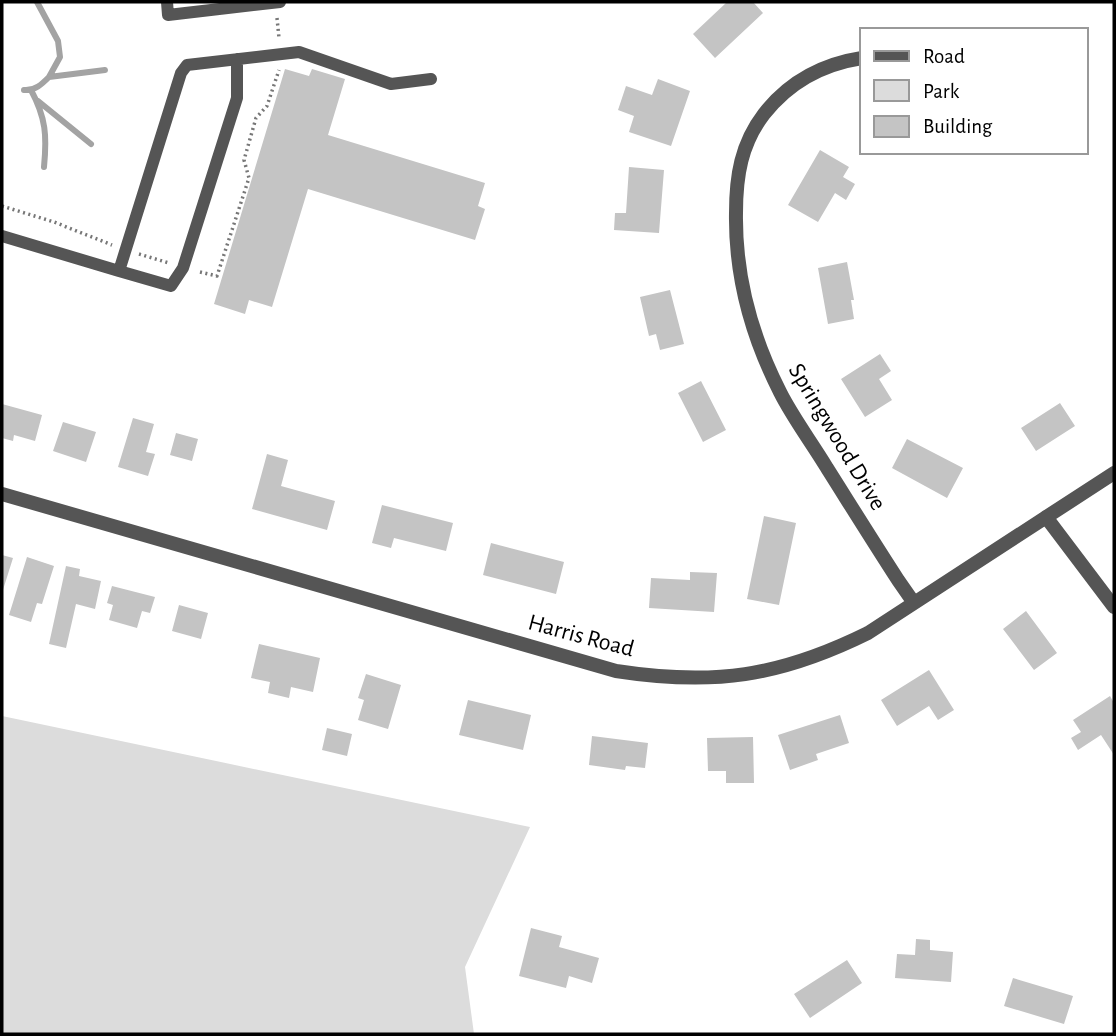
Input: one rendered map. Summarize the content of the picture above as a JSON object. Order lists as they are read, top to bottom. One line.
{"streets":{"street":["Springwood Drive","Harris Road"]},"crossings":[["Springwood Drive","Harris Road"]],"legend":["Road","Park","Building"]}
